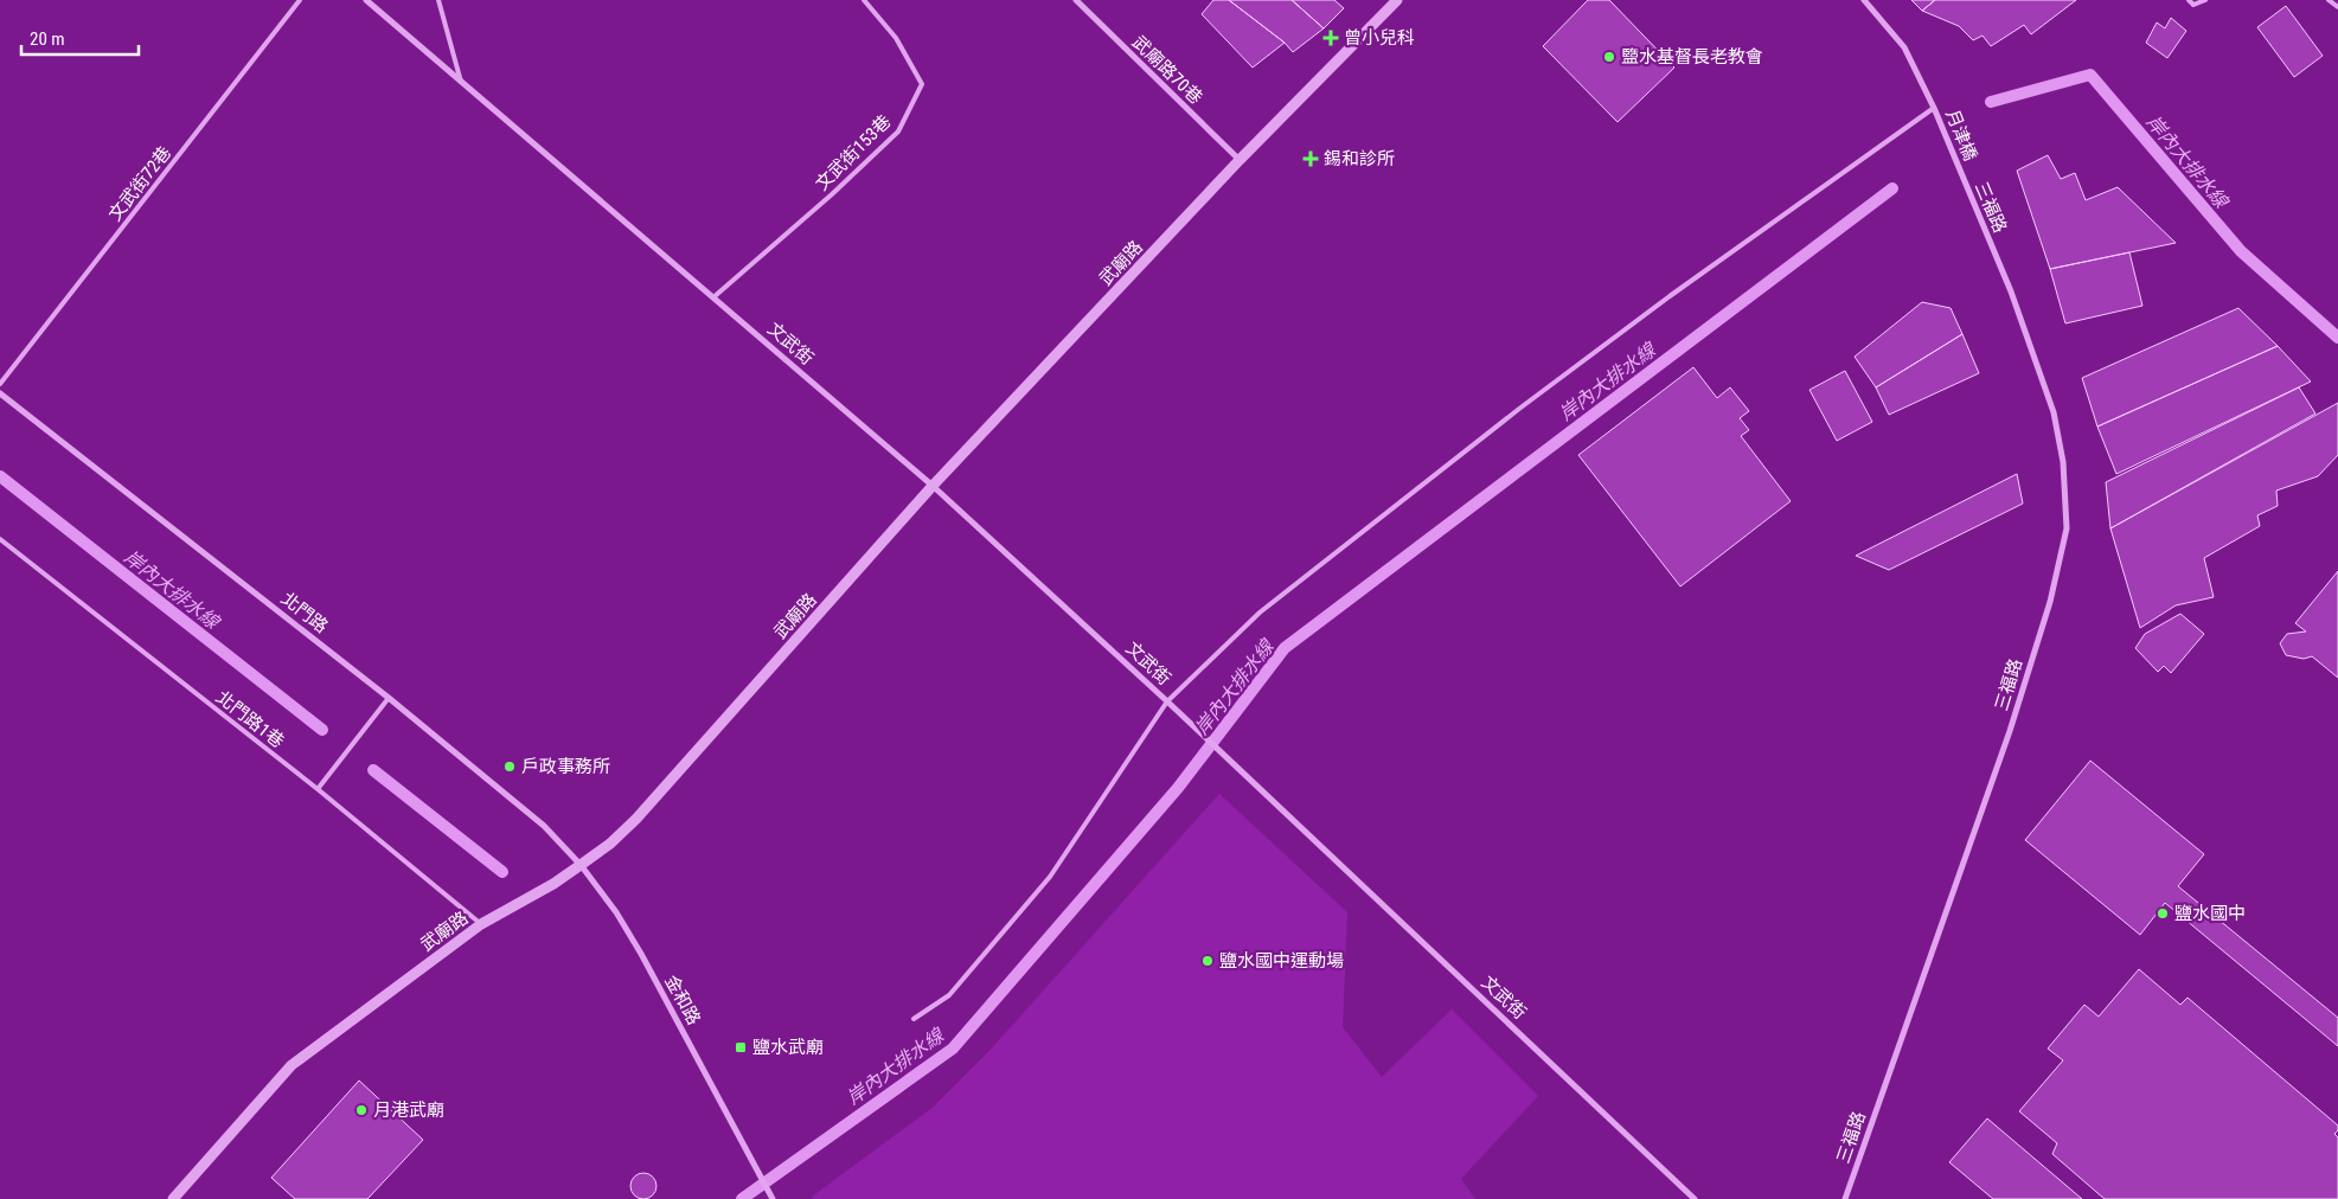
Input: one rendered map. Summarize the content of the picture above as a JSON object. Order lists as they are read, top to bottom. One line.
{"streets":{"street":["武廟路70巷","月津橋","三福路","武廟路","文武街","北門路","金和路"],"lane":["文武街153巷","文武街72巷","北門路1巷"]},"crossings":[["武廟路70巷","武廟路"],["月津橋","三福路"],["文武街153巷","文武街"],["武廟路","文武街"],["武廟路","北門路"],["武廟路","北門路1巷"],["武廟路","金和路"],["北門路","金和路"]],"water":["岸內大排水線"],"places":{"health":["曾小兒科","錫和診所"],"other":["盬水基督長老教會","戶政事務所","鹽水國中","鹽水國中運動場","月港武廟"],"transit":["鹽水武廟"]},"scale_bar":"20 m"}
